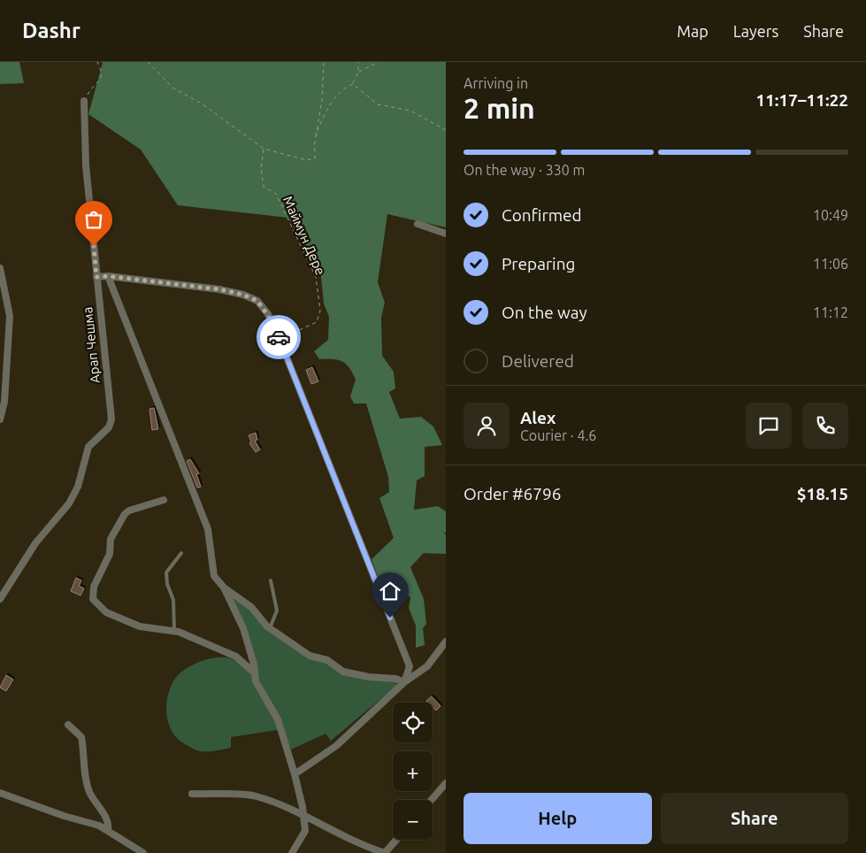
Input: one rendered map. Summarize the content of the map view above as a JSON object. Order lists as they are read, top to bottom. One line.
{"streets":{"street":["Арап Чешма"],"path":["Маймун Дере"]},"page":{"header":"Dashr","nav":["Map","Layers","Share"],"heading":["2 min","Arriving in","11:17–11:22"],"panel":["Alex","Courier · 4.6","Order #6796","$18.15"],"bar":"On the way · 330 m","list":[["Confirmed","10:49"],["Preparing","11:06"],["On the way","11:12"],"Delivered"],"map_buttons":["+","−"],"buttons":["Help","Share"]}}
